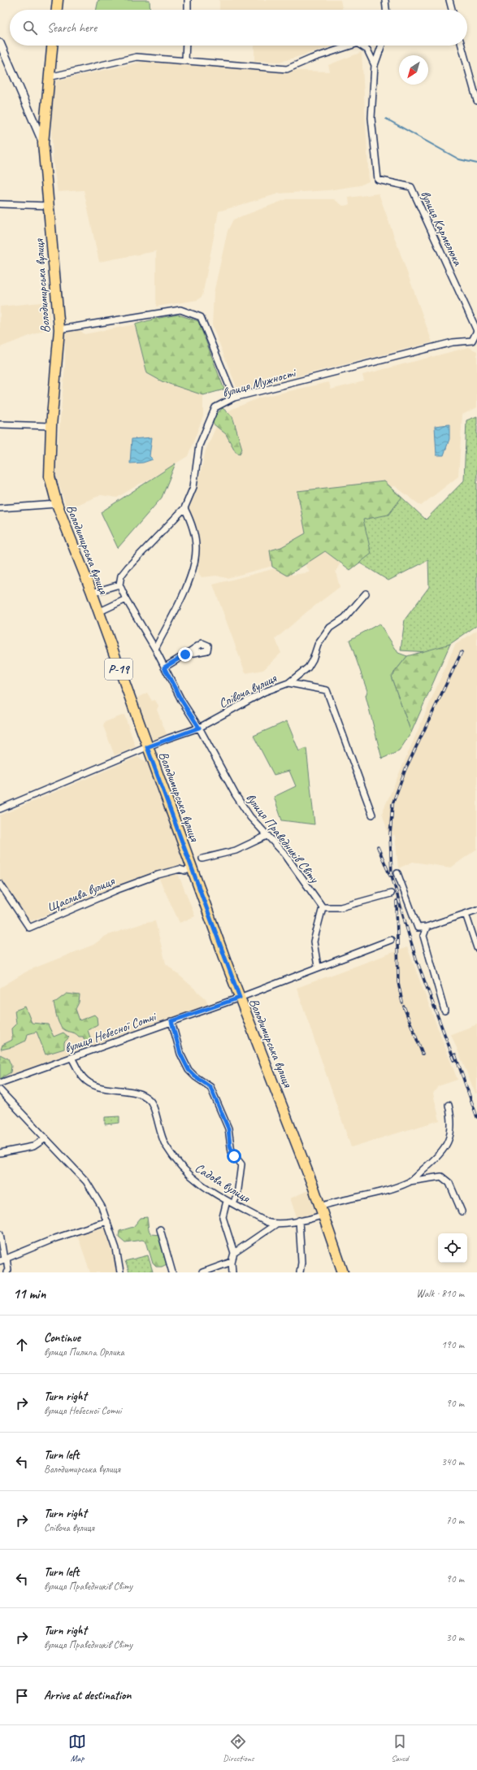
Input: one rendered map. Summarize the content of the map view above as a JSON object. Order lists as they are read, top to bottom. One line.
{"streets":{"main road":["Володимирська вулиця","Р-19"],"street":["вулиця Кармелюка","вулиця Мужності","Співоча вулиця","вулиця Праведників Світу","Щаслива вулиця","вулиця Небесної Сотні","Садова вулиця"]},"crossings":[["вулиця Кармелюка","вулиця Мужності"],["Володимирська вулиця","Співоча вулиця"],["Володимирська вулиця","Щаслива вулиця"],["Володимирська вулиця","вулиця Небесної Сотні"],["Володимирська вулиця","Садова вулиця"],["вулиця Мужності","вулиця Праведників Світу"],["Співоча вулиця","вулиця Праведників Світу"],["вулиця Небесної Сотні","Садова вулиця"]],"north":"bottom left","page":{"search":"Search here","heading":["11 min","Walk · 810 m"],"list":[["Continue","вулиця Пилипа Орлика","190 m"],["Turn right","вулиця Небесної Сотні","90 m"],["Turn left","Володимирська вулиця","340 m"],["Turn right","Співоча вулиця","70 m"],["Turn left","вулиця Праведників Світу","90 m"],["Turn right","вулиця Праведників Світу","30 m"],"Arrive at destination"],"nav":["Map","Directions","Saved"]}}
